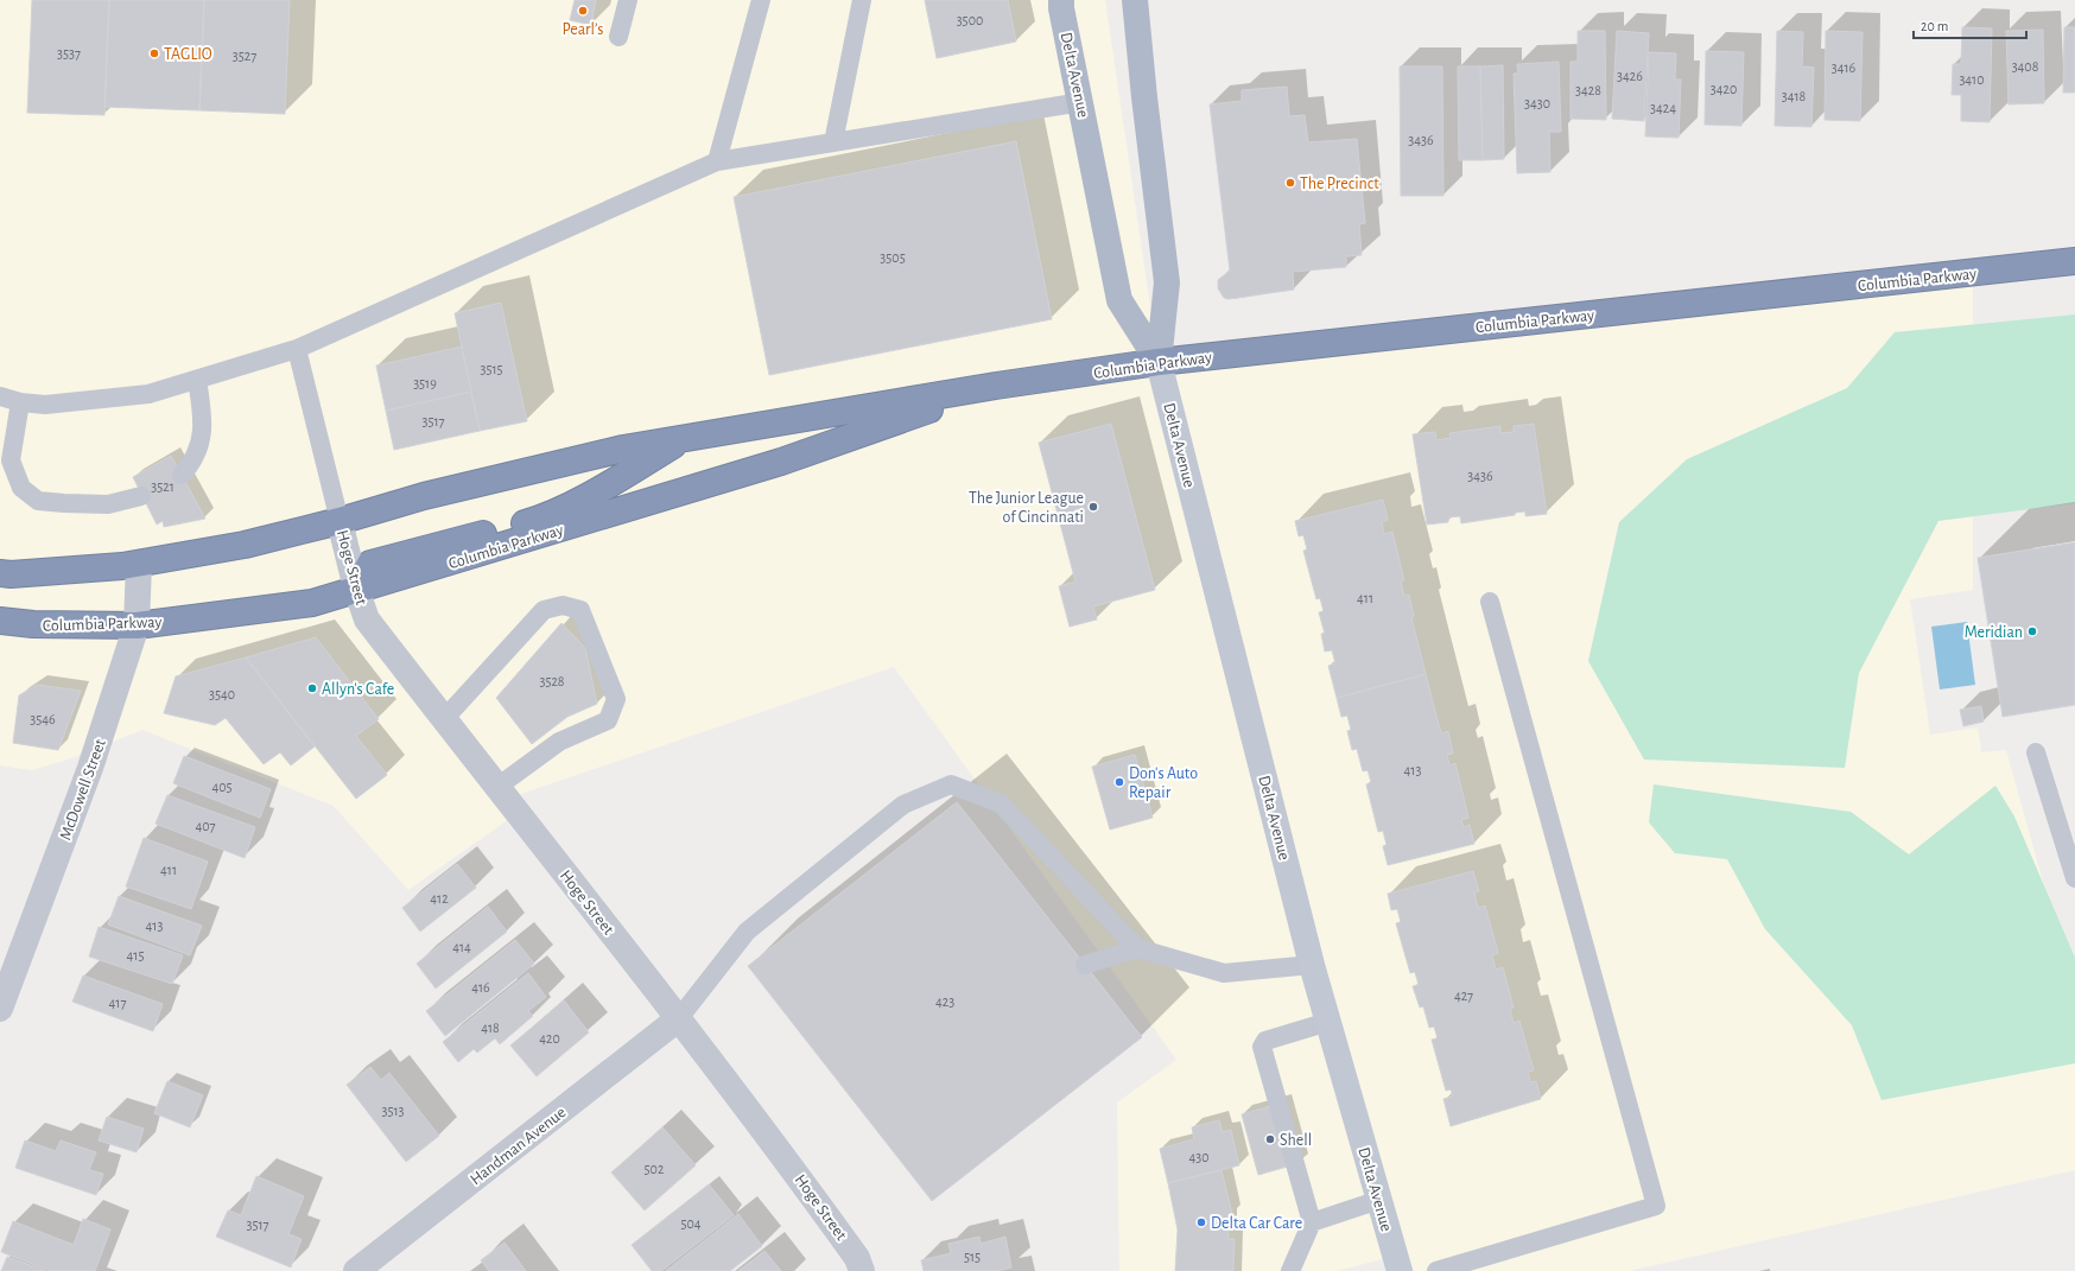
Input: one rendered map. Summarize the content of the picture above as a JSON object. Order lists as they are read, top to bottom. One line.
{"streets":{"highway":["Columbia Parkway"],"main road":["Delta Avenue"],"street":["Hoge Street","McDowell Street","Handman Avenue"]},"crossings":[["Delta Avenue","Columbia Parkway"],["Columbia Parkway","Hoge Street"],["Columbia Parkway","McDowell Street"],["Hoge Street","Handman Avenue"]],"places":["Pearl’s","TAGLIO","The Precinct","The Junior League of Cincinnati","Meridian","Allyn's Cafe","Don's Auto Repair","Shell","Delta Car Care"],"house_numbers":["3500","3537","3527","3408","3416","3426","3410","3420","3428","3418","3430","3424","3436","3505","3515","3519","3517","3436","3521","411","3528","3540","3546","413","405","407","411","412","413","414","415","416","427","423","417","418","420","3513","430","502","504","3517","515"],"scale_bar":"20 m"}
